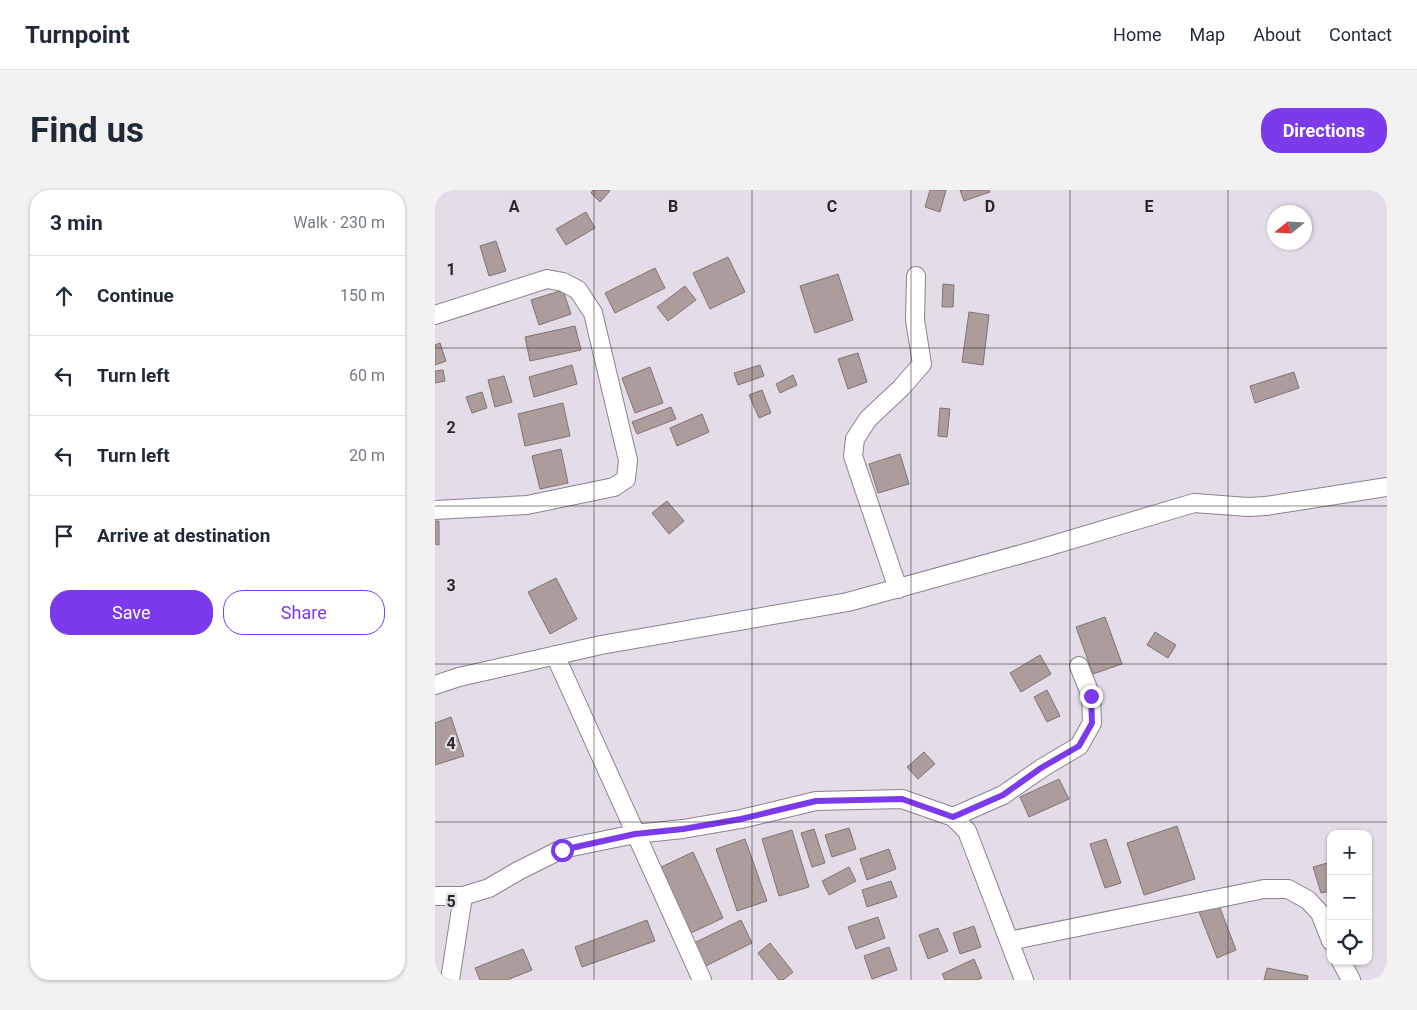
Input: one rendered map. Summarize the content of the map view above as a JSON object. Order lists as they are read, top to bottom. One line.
{"north":"left","page":{"header":"Turnpoint","nav":["Home","Map","About","Contact"],"buttons":["Directions",["Save","Share"]],"title":"Find us","heading":["3 min","Walk · 230 m"],"list":[["Continue","150 m"],["Turn left","60 m"],["Turn left","20 m"],"Arrive at destination"],"map_buttons":["+","−"]},"grid":{"columns":["A","B","C","D","E"],"rows":["1","2","3","4","5"]}}
